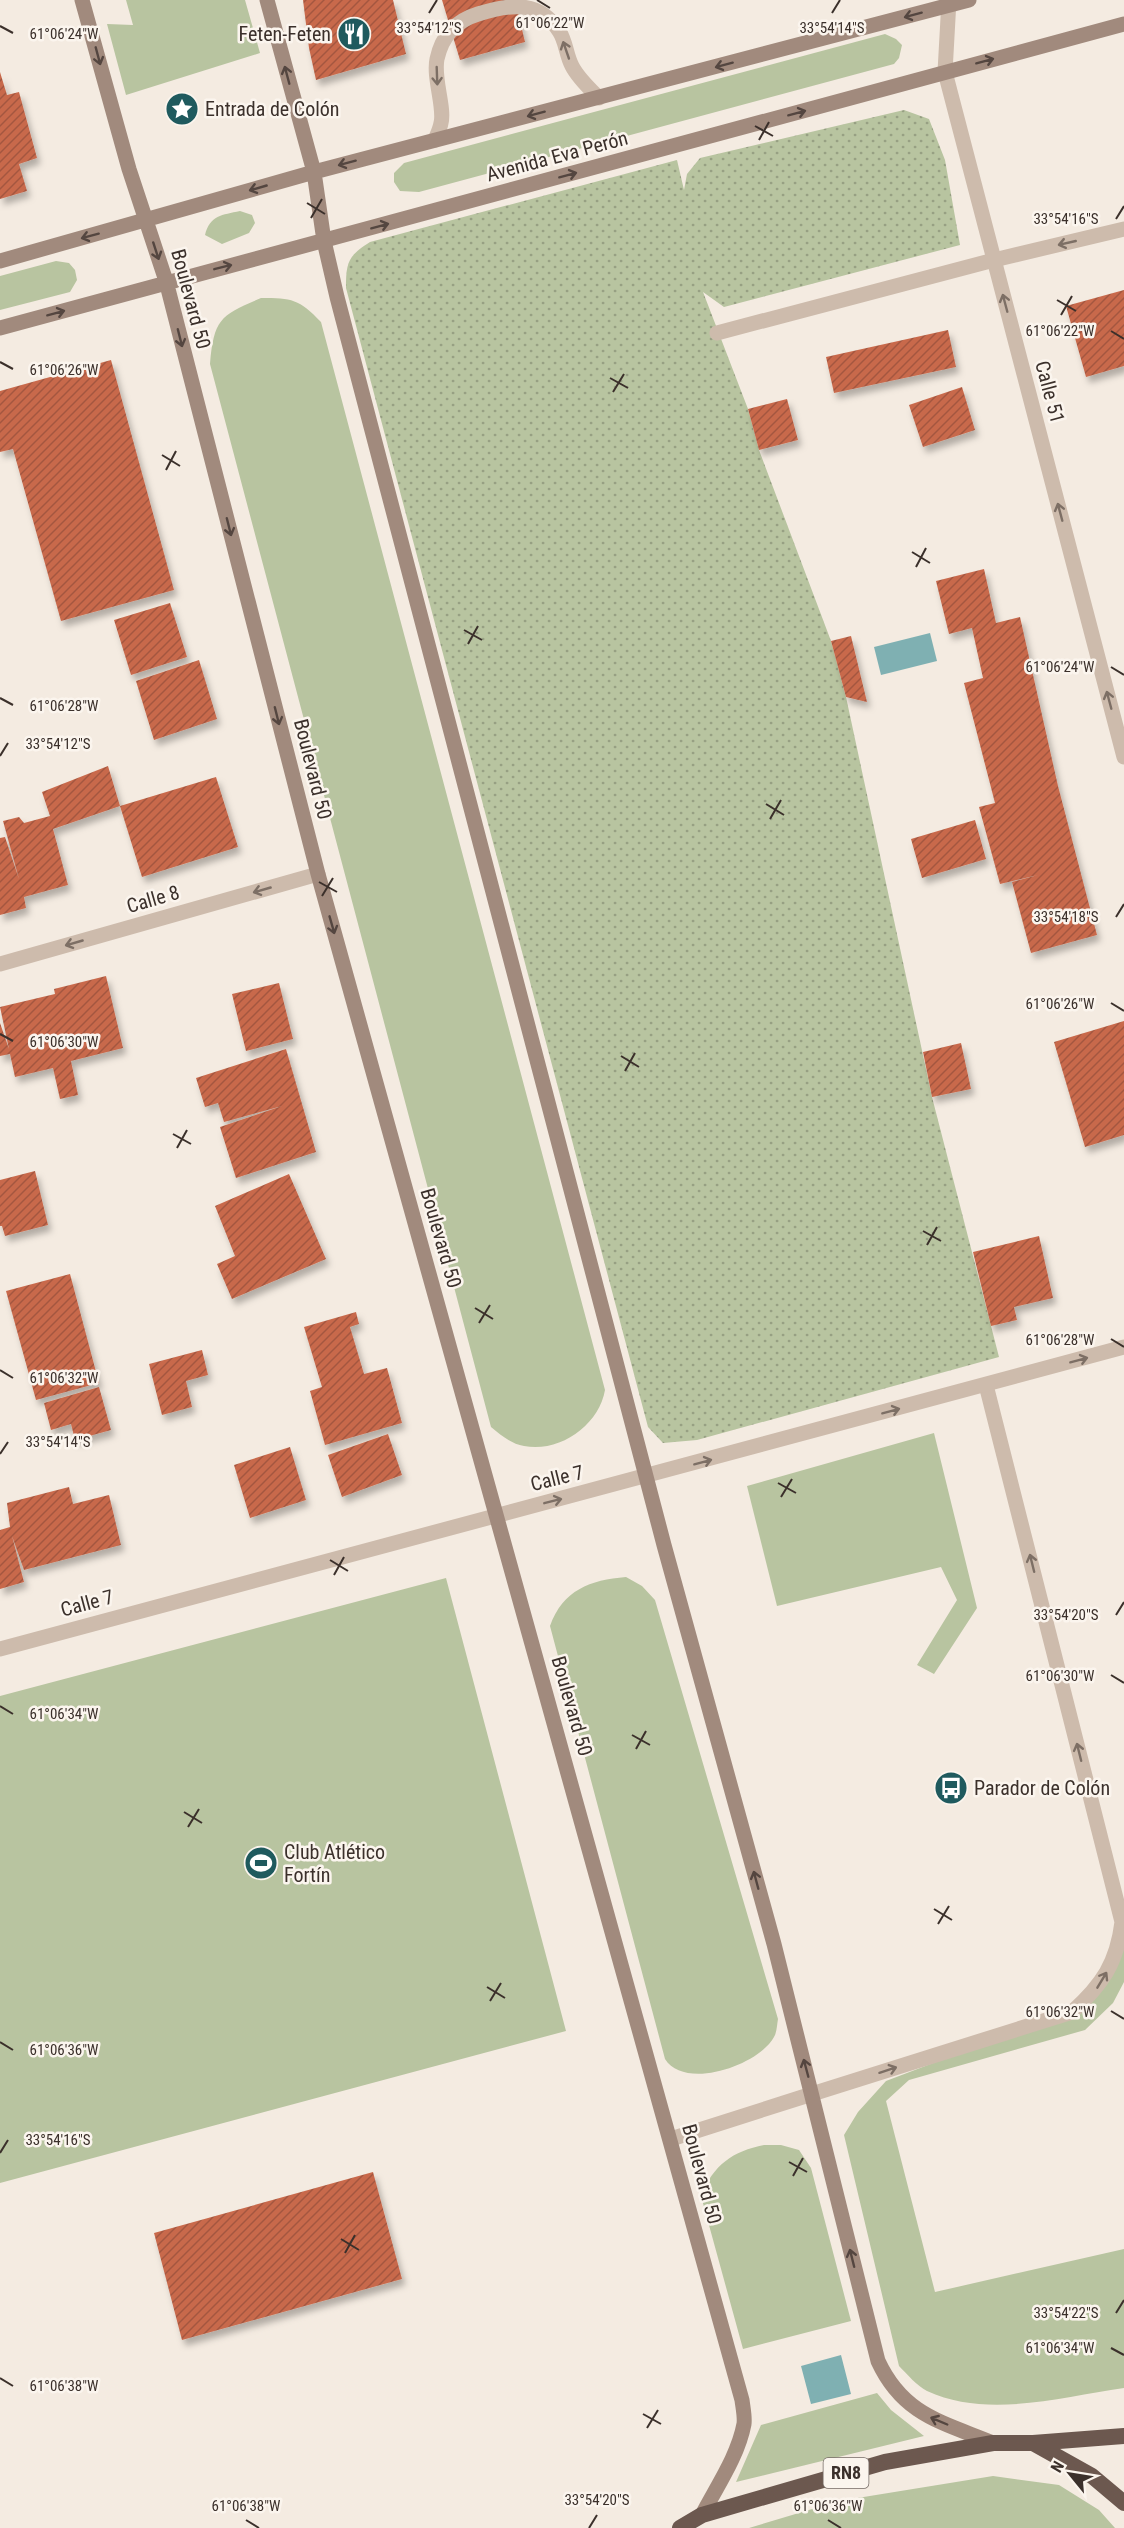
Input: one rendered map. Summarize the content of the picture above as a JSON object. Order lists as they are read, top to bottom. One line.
{"streets":{"highway":["RN8"],"main road":["Avenida Eva Perón","Boulevard 50"],"street":["Calle 51","Calle 8","Calle 7"]},"crossings":[["Avenida Eva Perón","Boulevard 50"],["Avenida Eva Perón","Calle 51"],["Boulevard 50","Calle 8"],["Boulevard 50","Calle 7"],["Boulevard 50","RN8"]],"one_way":["Boulevard 50","Calle 51","Calle 8","Calle 7"],"places":{"restaurant":["Feten-Feten"],"place":["Entrada de Colón"],"bus stop":["Parador de Colón"],"sports":["Club Atlético Fortín"]},"north":"top left","coordinates":["61°06'22\"W","33°54'12\"S","33°54'14\"S","61°06'24\"W","33°54'16\"S","61°06'26\"W","61°06'28\"W","33°54'18\"S","61°06'30\"W","61°06'32\"W","33°54'20\"S","61°06'34\"W","61°06'36\"W","33°54'22\"S","61°06'38\"W"]}
